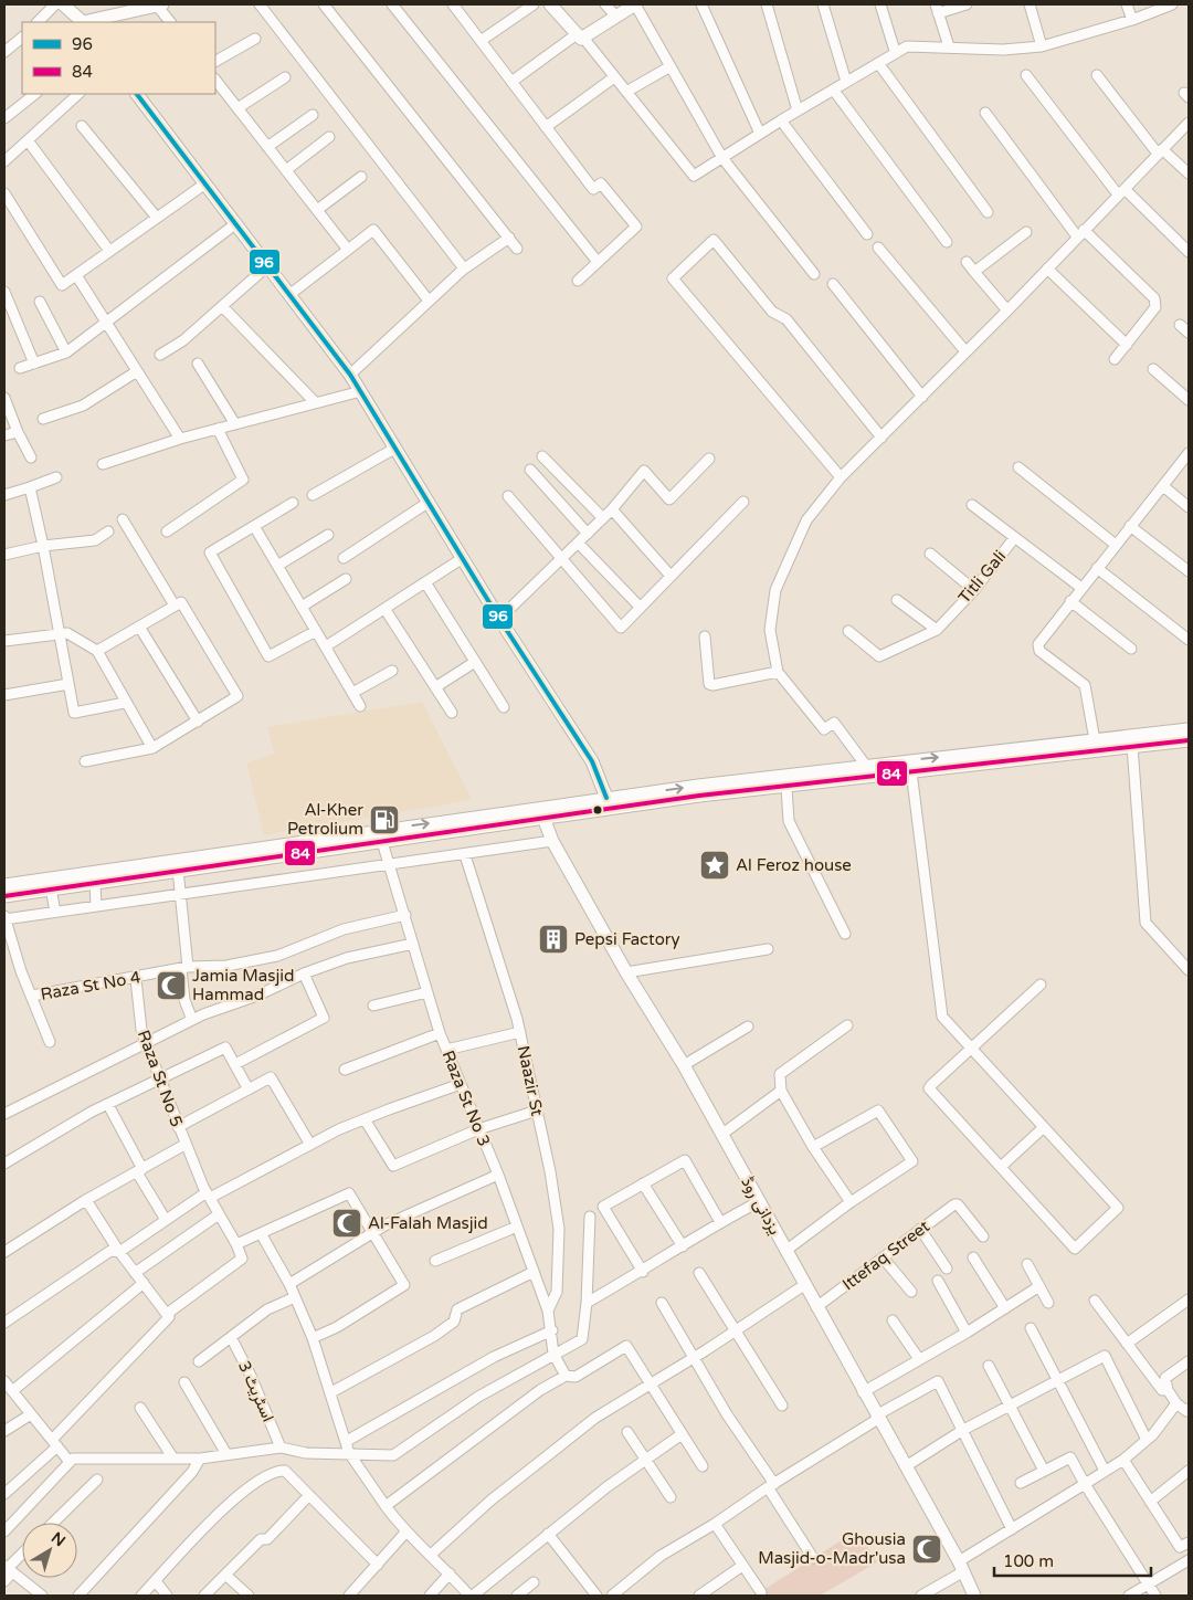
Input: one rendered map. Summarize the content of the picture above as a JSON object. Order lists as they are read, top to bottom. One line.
{"streets":{"main road":["یزدانی روڈ"],"street":["Titli Gali","Raza St No 4","Raza St No 5","Naazir St","Raza St No 3","Ittefaq Street","اسٹریٹ 3"]},"crossings":[["Raza St No 4","Raza St No 5"],["Raza St No 4","Raza St No 3"],["Naazir St","Raza St No 3"],["یزدانی روڈ","Ittefaq Street"]],"places":{"fuel station":["Al-Kher Petrolium"],"place":["Al Feroz house"],"building":["Pepsi Factory"],"mosque":["Jamia Masjid Hammad","Al-Falah Masjid","Ghousia Masjid-o-Madr'usa"]},"lines":["transit line 96","transit line 84"],"legend":["96","84"],"scale_bar":"100 m","north":"top right"}
